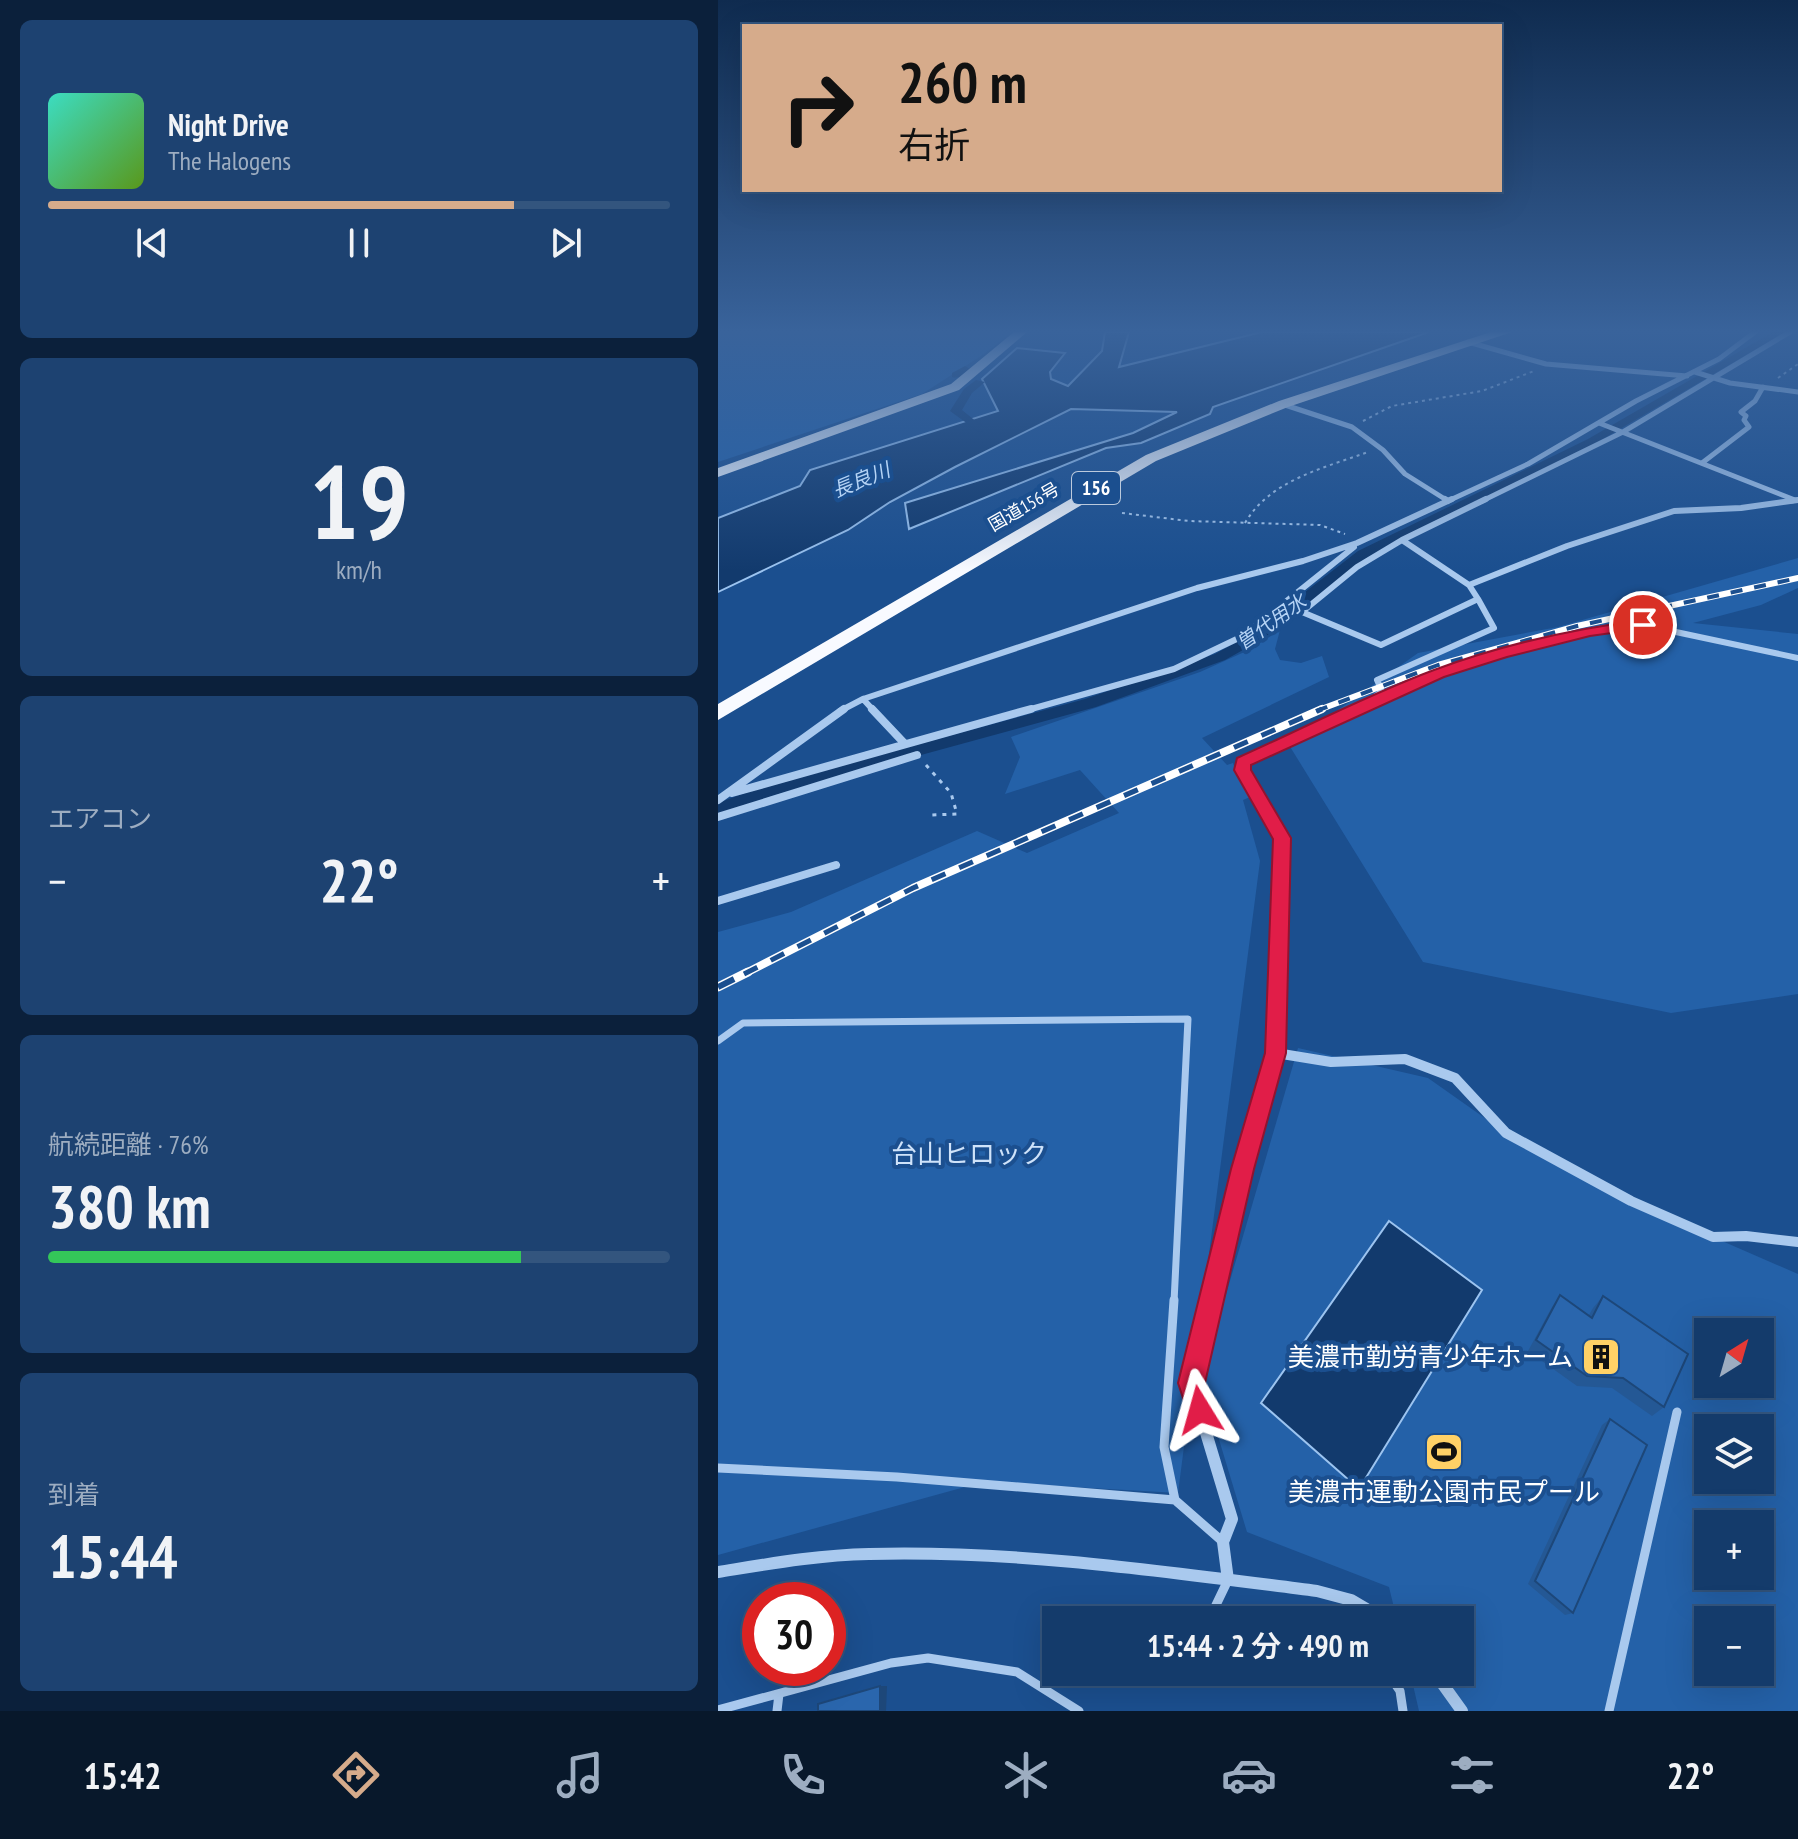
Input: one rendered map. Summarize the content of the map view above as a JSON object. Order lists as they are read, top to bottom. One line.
{"streets":{"highway":["156","国道156号"]},"water":["長良川","曽代用水"],"parks":["台山ヒロック"],"places":{"building":["美濃市勤労青少年ホーム"],"sports":["美濃市運動公園市民プール"]},"north":"top right","page":{"turn":["260 m","右折"],"song":["Night Drive","The Halogens"],"tile":[["19","km/h"],"エアコン",["航続距離 · 76%","380 km"],["到着","15:44"]],"heat":["−","22°","+"],"map_buttons":["+","−"],"limit":"30","trip":"15:44 · 2 分 · 490 m","tabs":["15:42","22°"]}}
